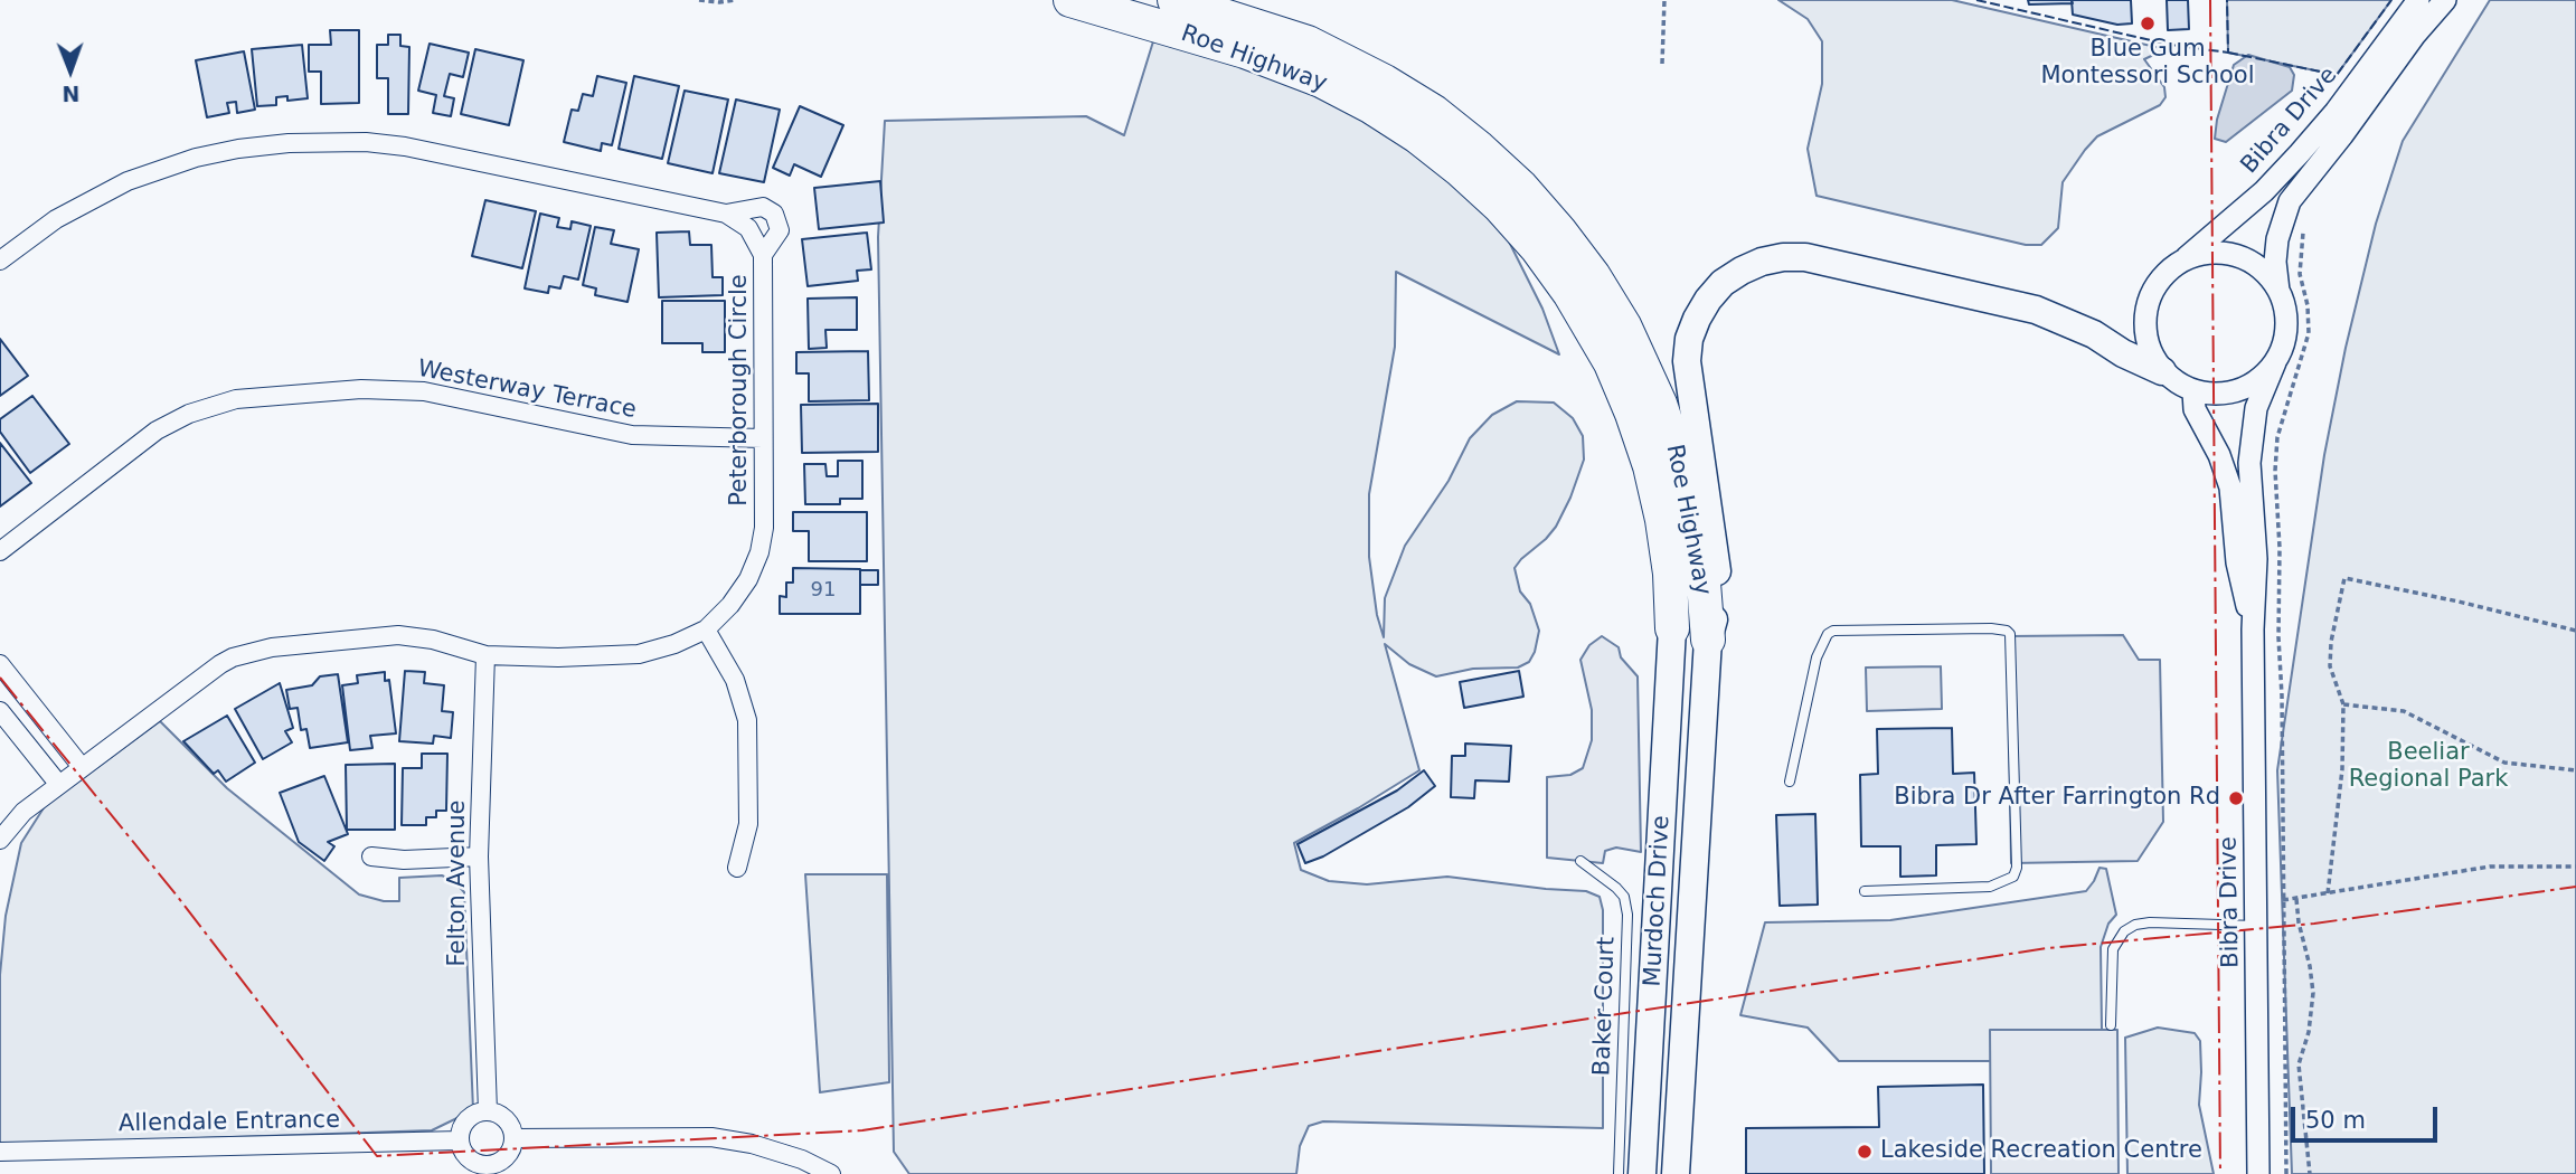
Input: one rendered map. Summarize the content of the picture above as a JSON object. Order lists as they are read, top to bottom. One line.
{"streets":{"highway":["Roe Highway"],"main road":["Murdoch Drive"],"street":["Bibra Drive","Westerway Terrace","Peterborough Circle","Felton Avenue","Allendale Entrance"],"lane":["Baker Court"]},"crossings":[["Roe Highway","Murdoch Drive"],["Bibra Drive","Murdoch Drive"],["Westerway Terrace","Peterborough Circle"],["Peterborough Circle","Felton Avenue"],["Felton Avenue","Allendale Entrance"]],"parks":["Beeliar Regional Park"],"places":["Blue Gum Montessori School","Bibra Dr After Farrington Rd","Lakeside Recreation Centre"],"house_numbers":["91"],"scale_bar":"50 m","north":"bottom"}
